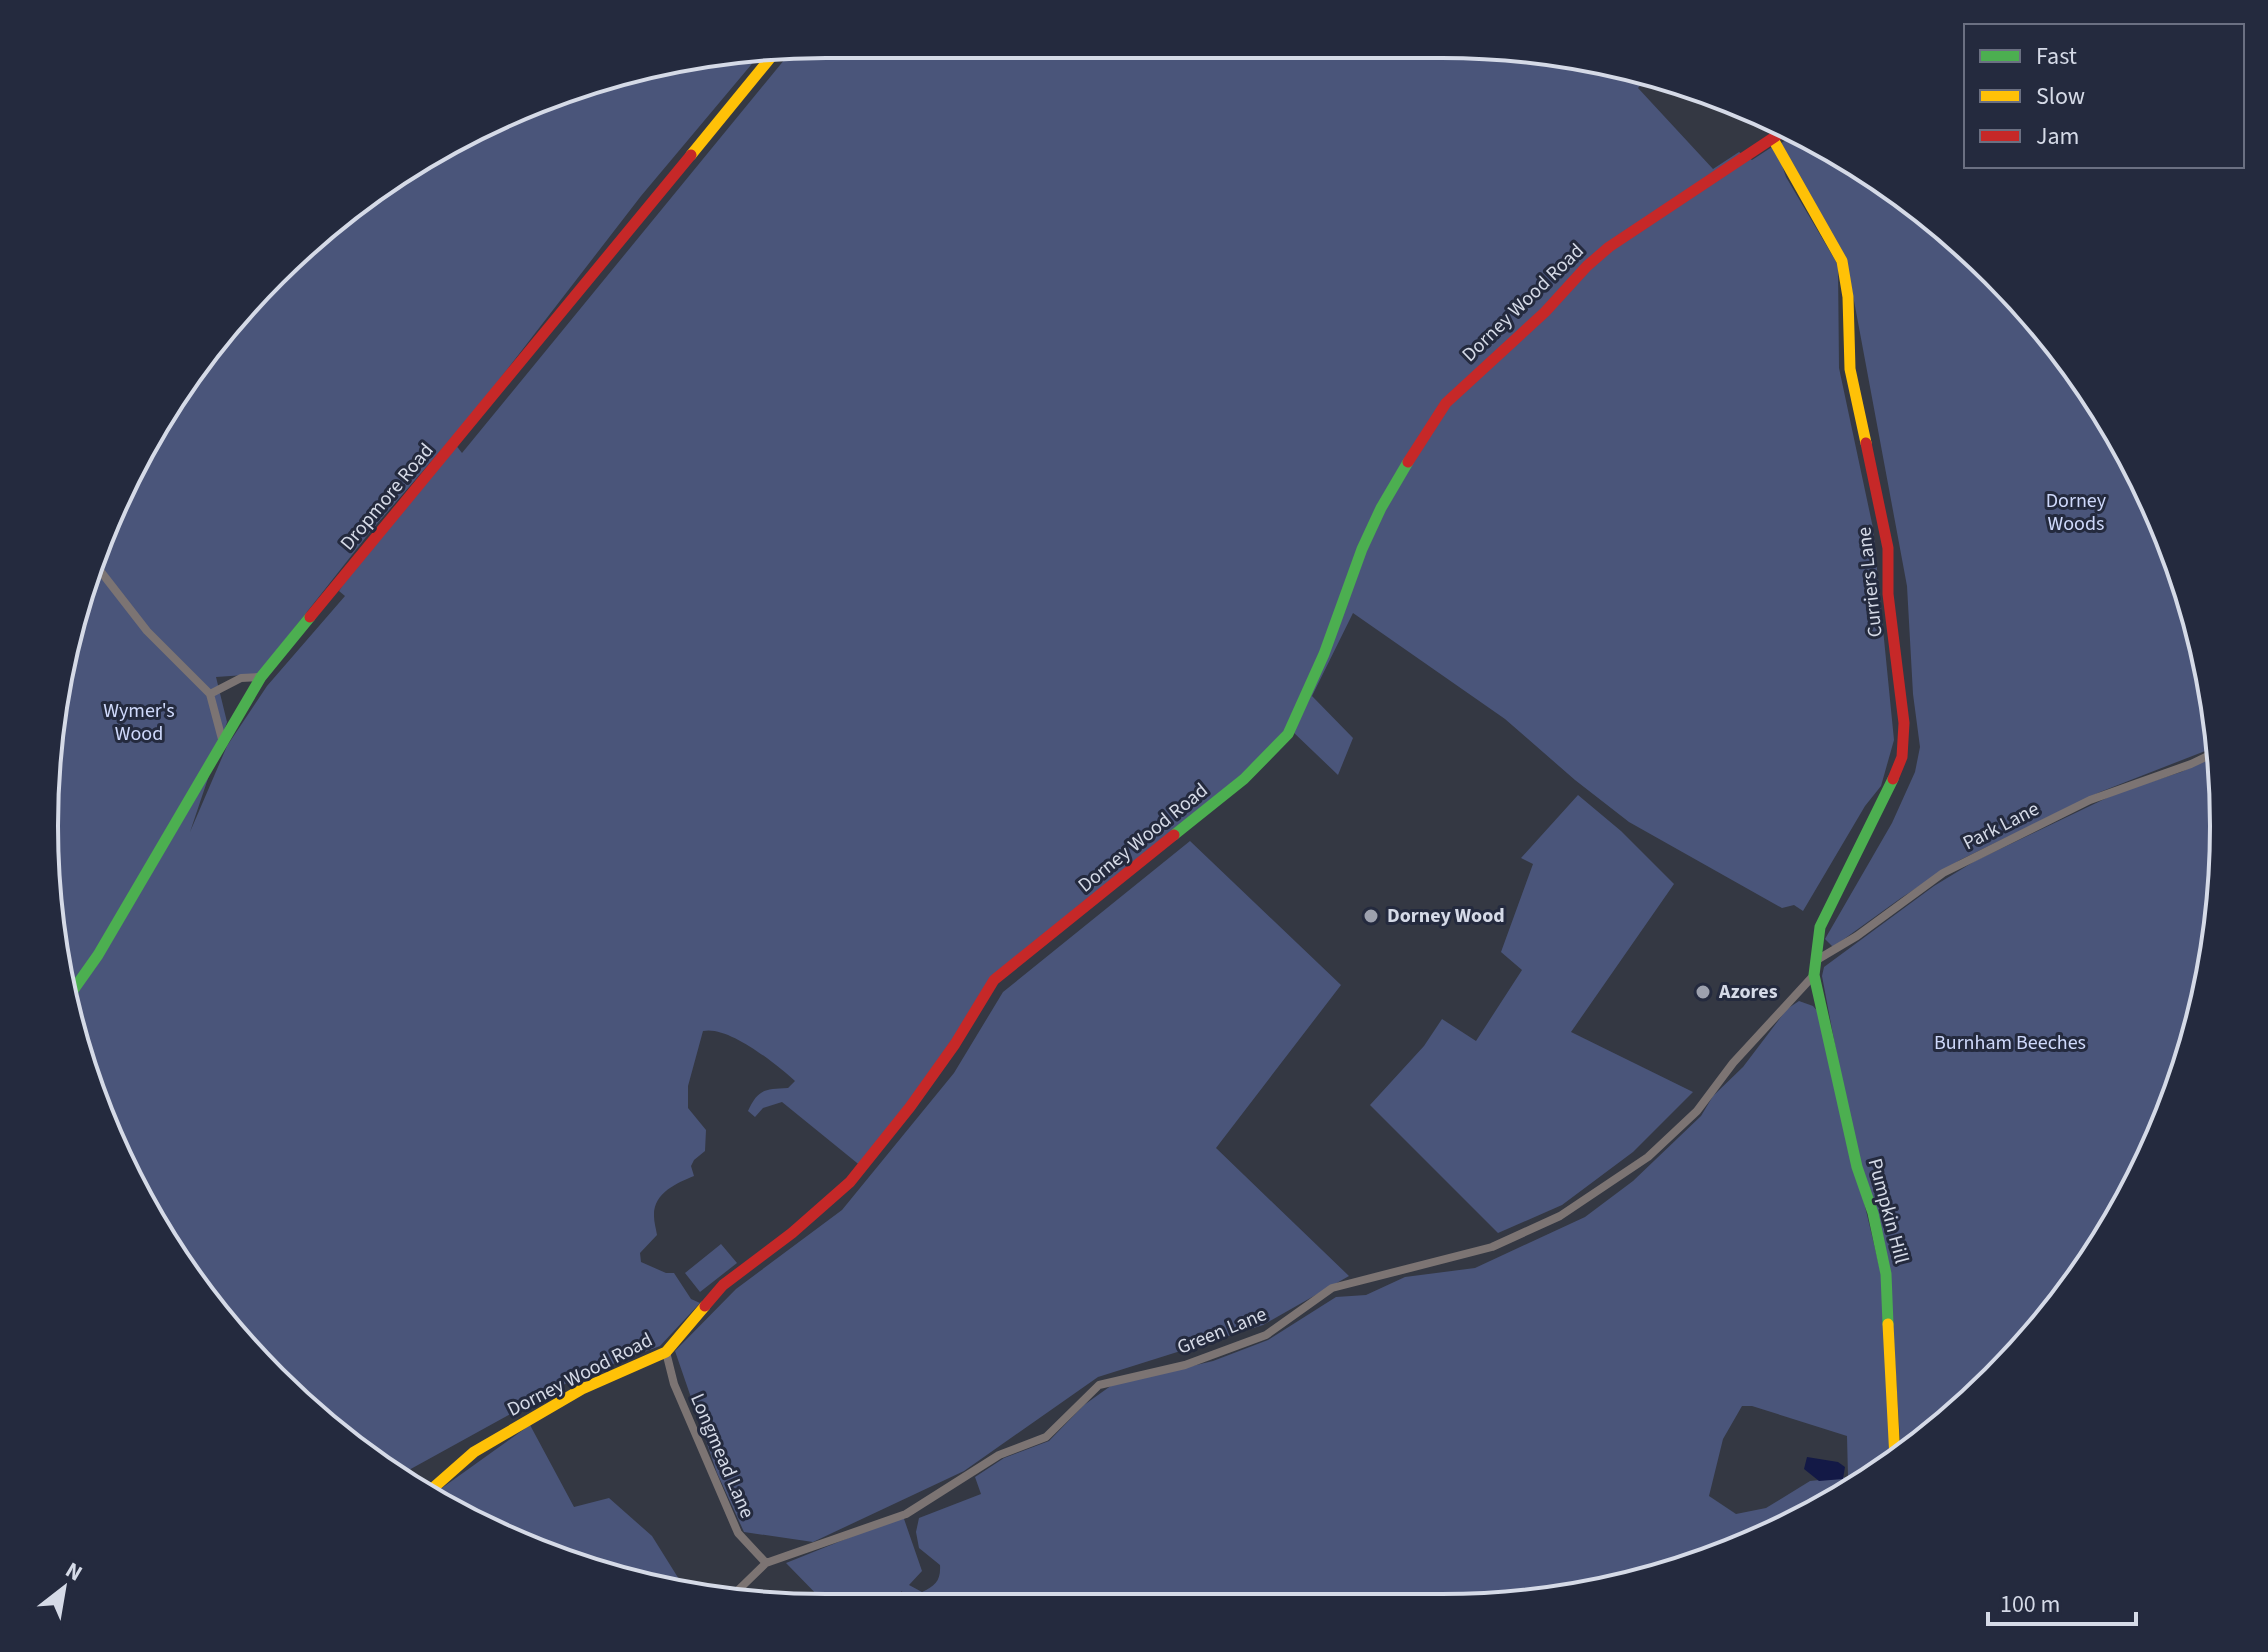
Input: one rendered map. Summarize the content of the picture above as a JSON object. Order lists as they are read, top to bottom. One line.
{"streets":{"street":["Dorney Wood Road","Dropmore Road","Curriers Lane","Park Lane","Pumpkin Hill","Green Lane","Longmead Lane"]},"crossings":[["Dorney Wood Road","Curriers Lane"],["Dorney Wood Road","Longmead Lane"],["Curriers Lane","Park Lane"],["Curriers Lane","Pumpkin Hill"],["Curriers Lane","Green Lane"],["Pumpkin Hill","Green Lane"],["Green Lane","Longmead Lane"]],"parks":["Dorney Woods","Wymer's Wood","Burnham Beeches"],"places":["Dorney Wood","Azores"],"legend":["Fast","Slow","Jam"],"scale_bar":"100 m","north":"top right"}
